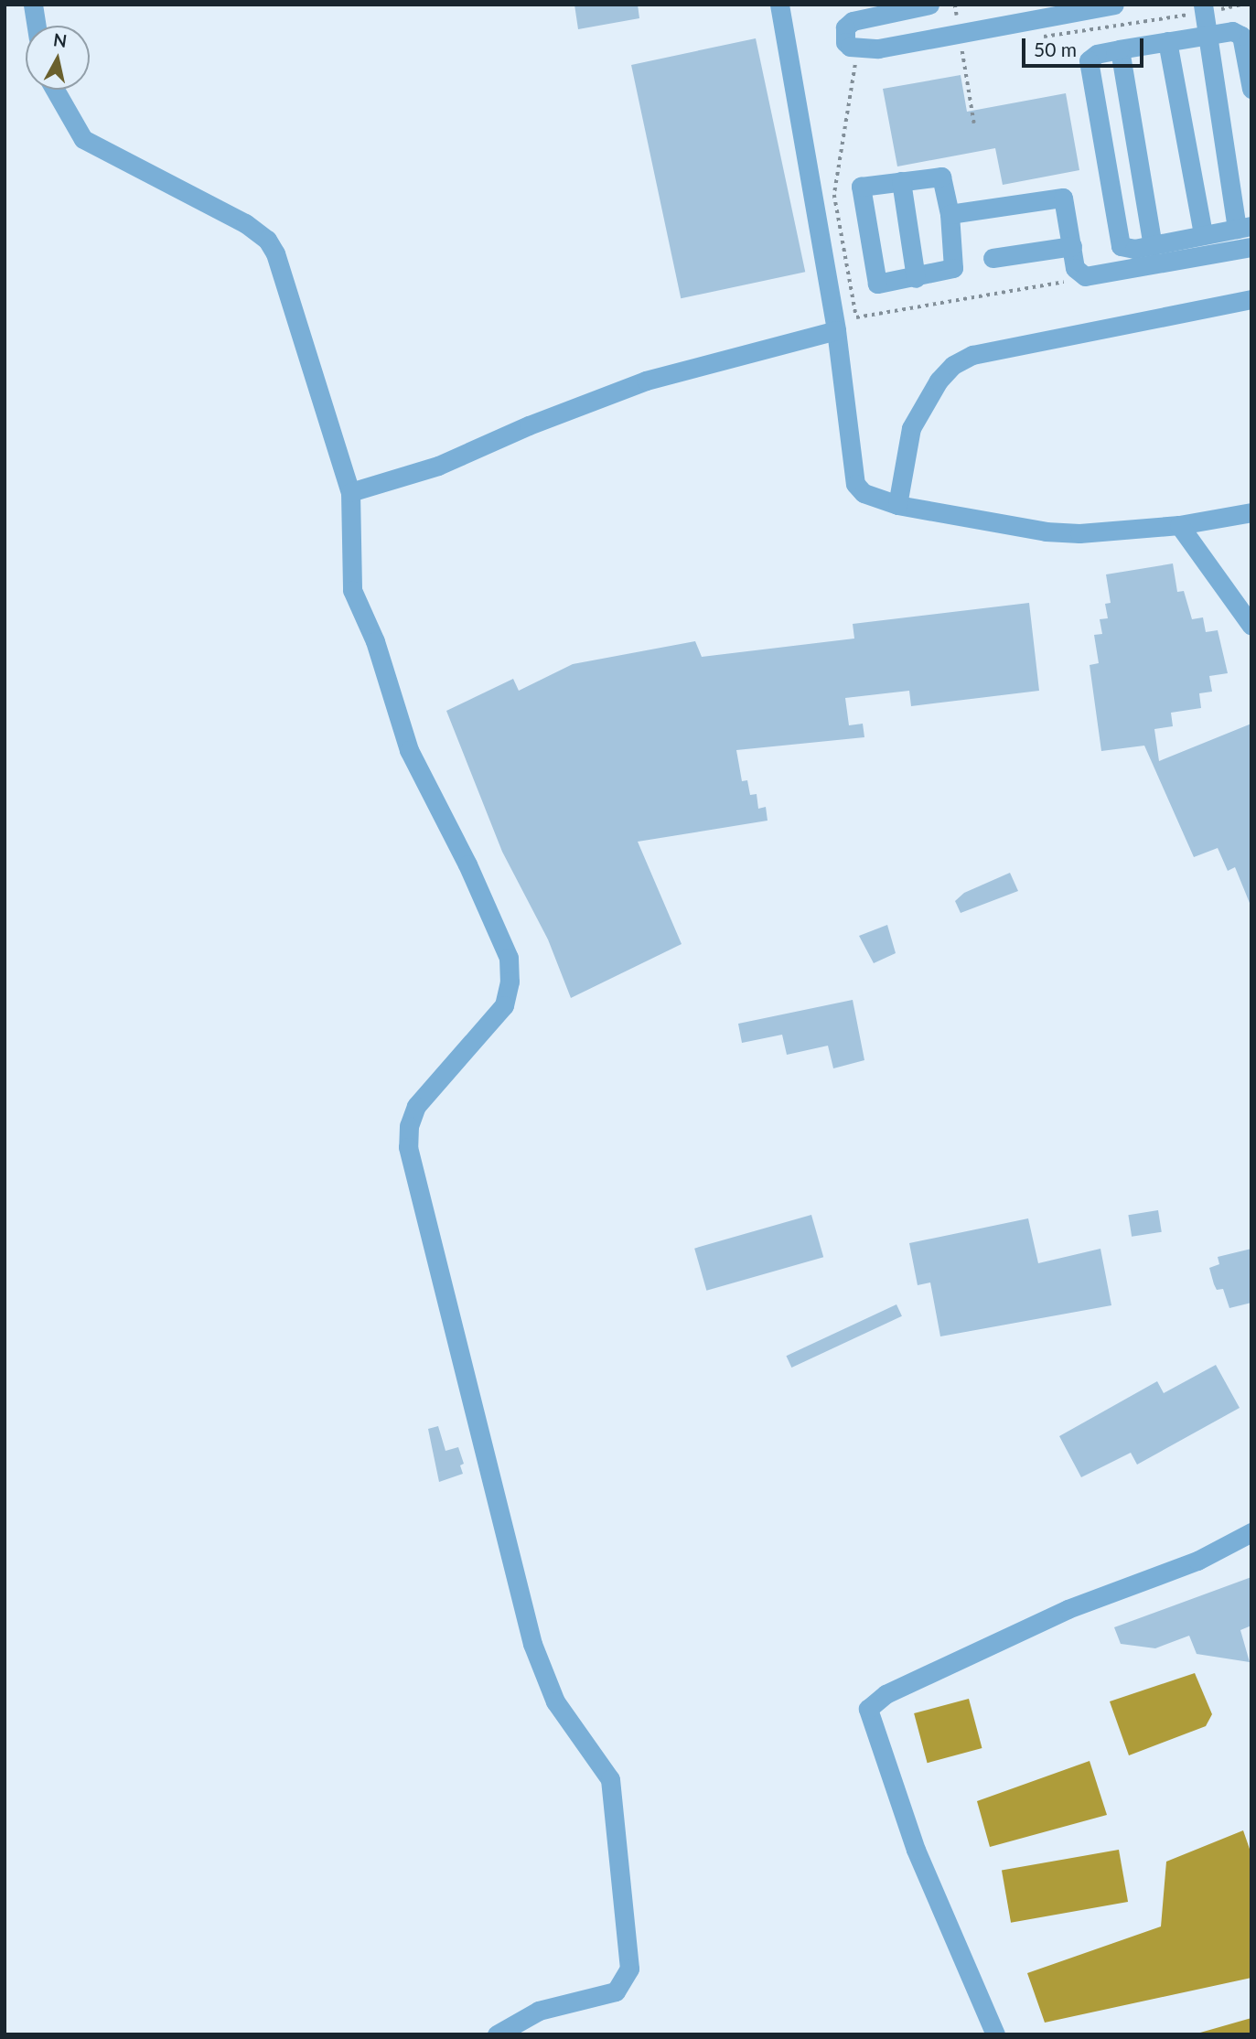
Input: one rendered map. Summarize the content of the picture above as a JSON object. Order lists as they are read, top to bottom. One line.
{"scale_bar":"50 m","north":"top"}
